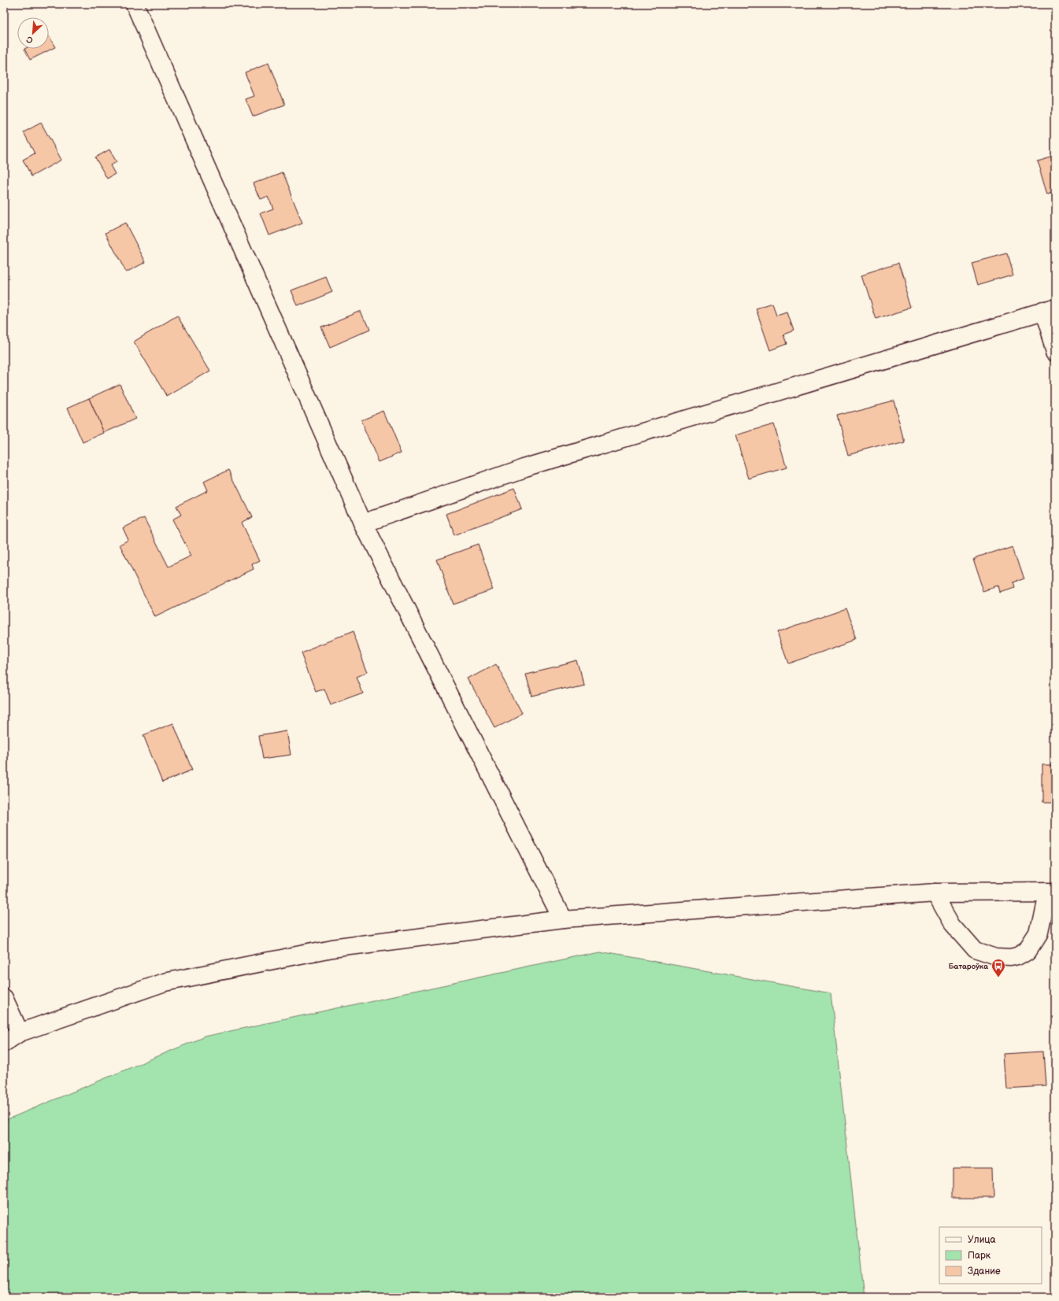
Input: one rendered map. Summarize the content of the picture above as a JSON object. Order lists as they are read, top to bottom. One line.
{"places":{"bus stop":["Батароўка"]},"legend":["Улица","Парк","Здание"],"north":"bottom left"}
